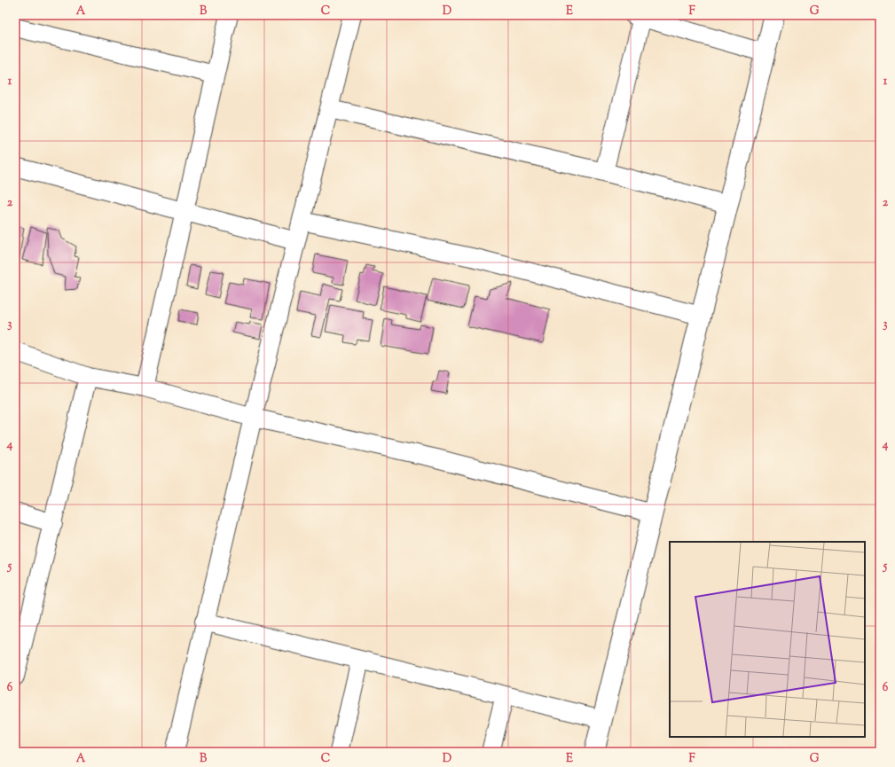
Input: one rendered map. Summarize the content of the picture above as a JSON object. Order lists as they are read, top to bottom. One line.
{"grid":{"columns":["A","B","C","D","E","F","G"],"rows":["1","2","3","4","5","6"]}}
